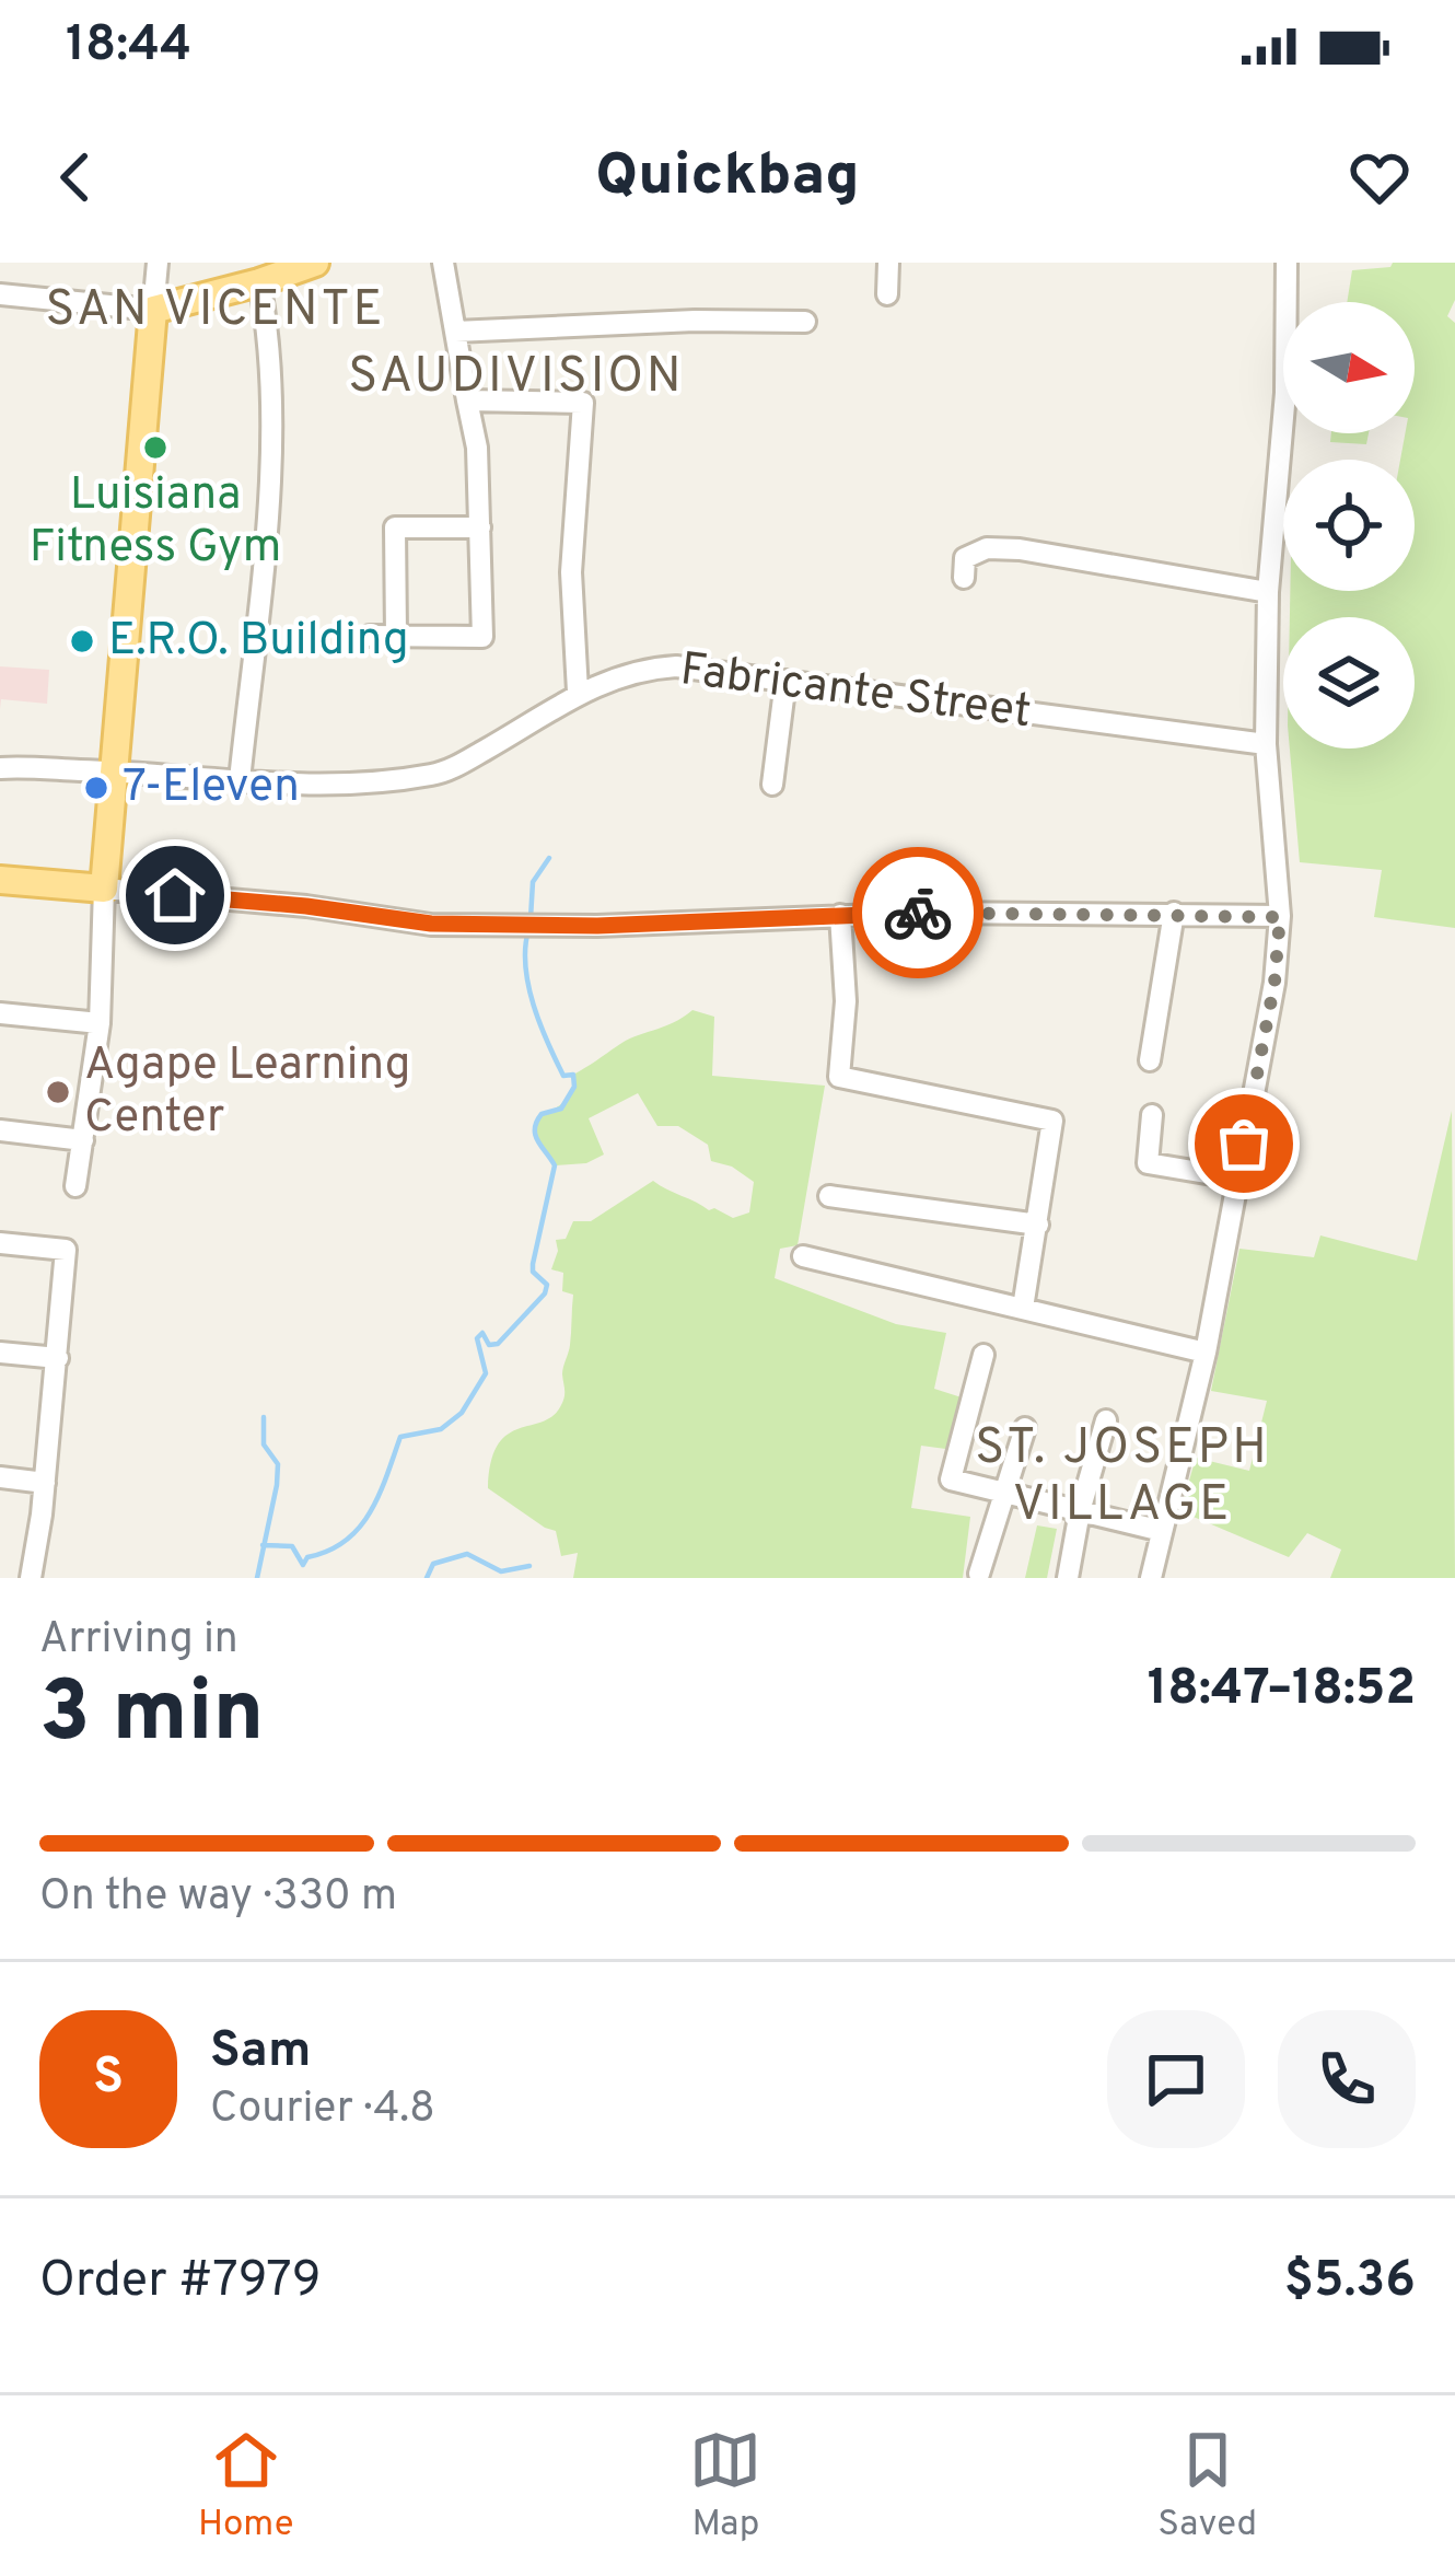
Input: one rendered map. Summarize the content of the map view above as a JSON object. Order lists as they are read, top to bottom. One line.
{"streets":{"street":["Fabricante Street"]},"districts":["SAN VICENTE","SAUDIVISION","ST. JOSEPH VILLAGE"],"places":["Luisiana Fitness Gym","E.R.O. Building","7-Eleven","Agape Learning Center"],"north":"right","page":{"status":"18:44","header":"Quickbag","heading":["3 min","Arriving in","18:47–18:52"],"panel":["Sam","Courier · 4.8","Order #7979","$5.36"],"bar":"On the way · 330 m","round":"S","tabs":["Home","Map","Saved"]}}
